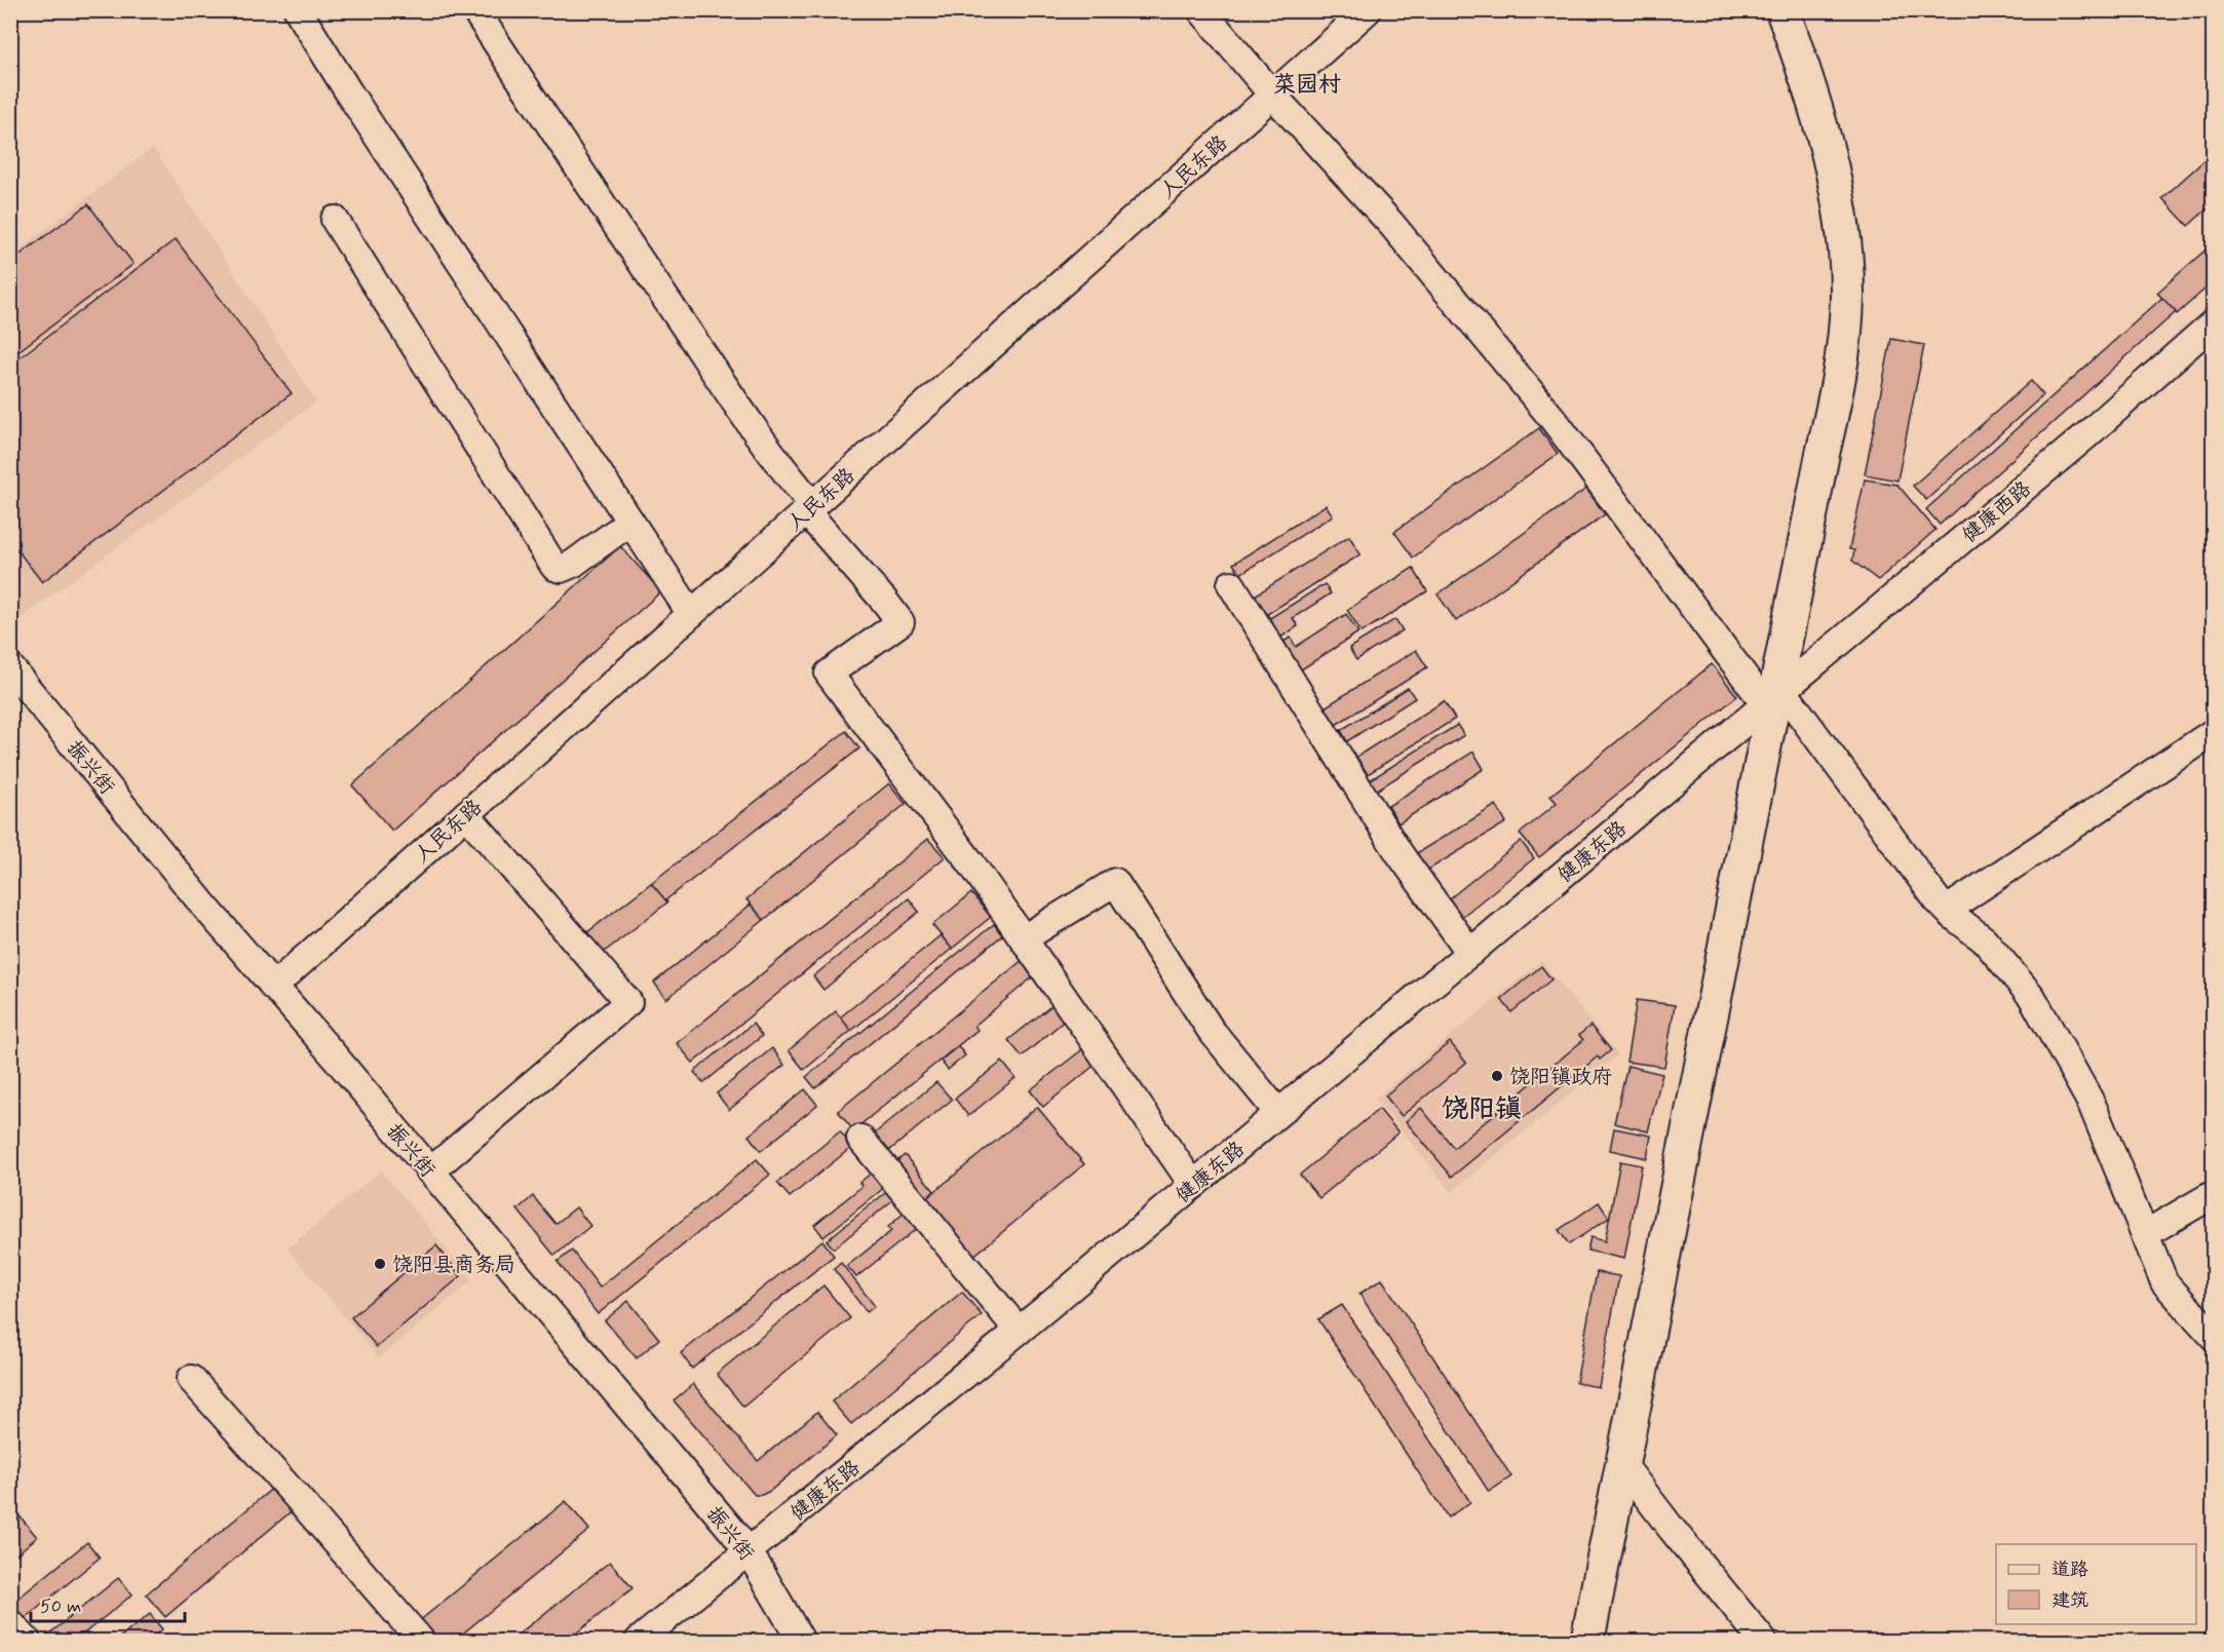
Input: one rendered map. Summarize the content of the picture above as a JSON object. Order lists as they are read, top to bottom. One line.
{"streets":{"street":["人民东路","健康西路","振兴街","健康东路"]},"crossings":[["人民东路","振兴街"],["健康西路","健康东路"],["振兴街","健康东路"]],"districts":["菜园村","饶阳镇"],"places":["饶阳镇政府","饶阳县商务局"],"legend":["道路","建筑"],"scale_bar":"50 m"}
